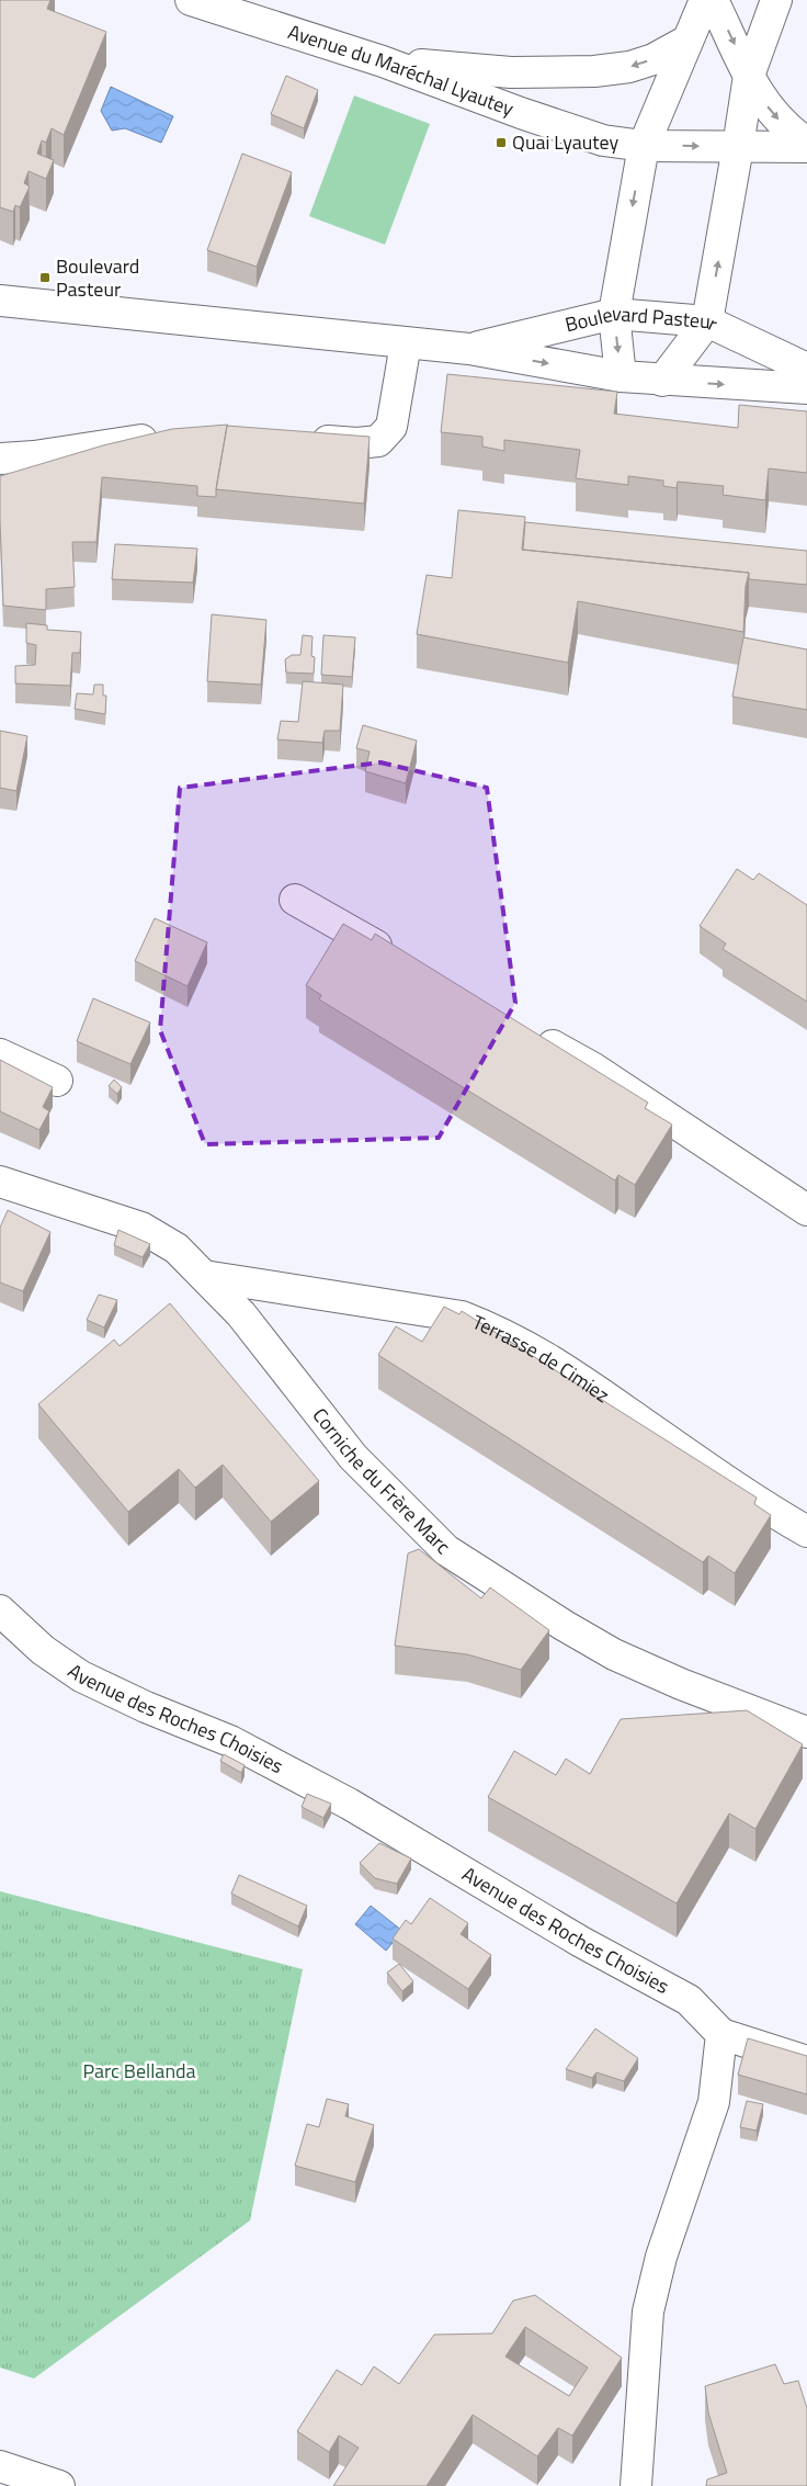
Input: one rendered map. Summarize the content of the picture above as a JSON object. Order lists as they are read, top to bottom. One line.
{"streets":{"street":["Avenue du Maréchal Lyautey","Boulevard Pasteur","Terrasse de Cimiez","Corniche du Frère Marc","Avenue des Roches Choisies"]},"crossings":[["Terrasse de Cimiez","Corniche du Frère Marc"]],"parks":["Parc Bellanda"],"places":{"transit":["Quai Lyautey","Boulevard Pasteur"]}}
